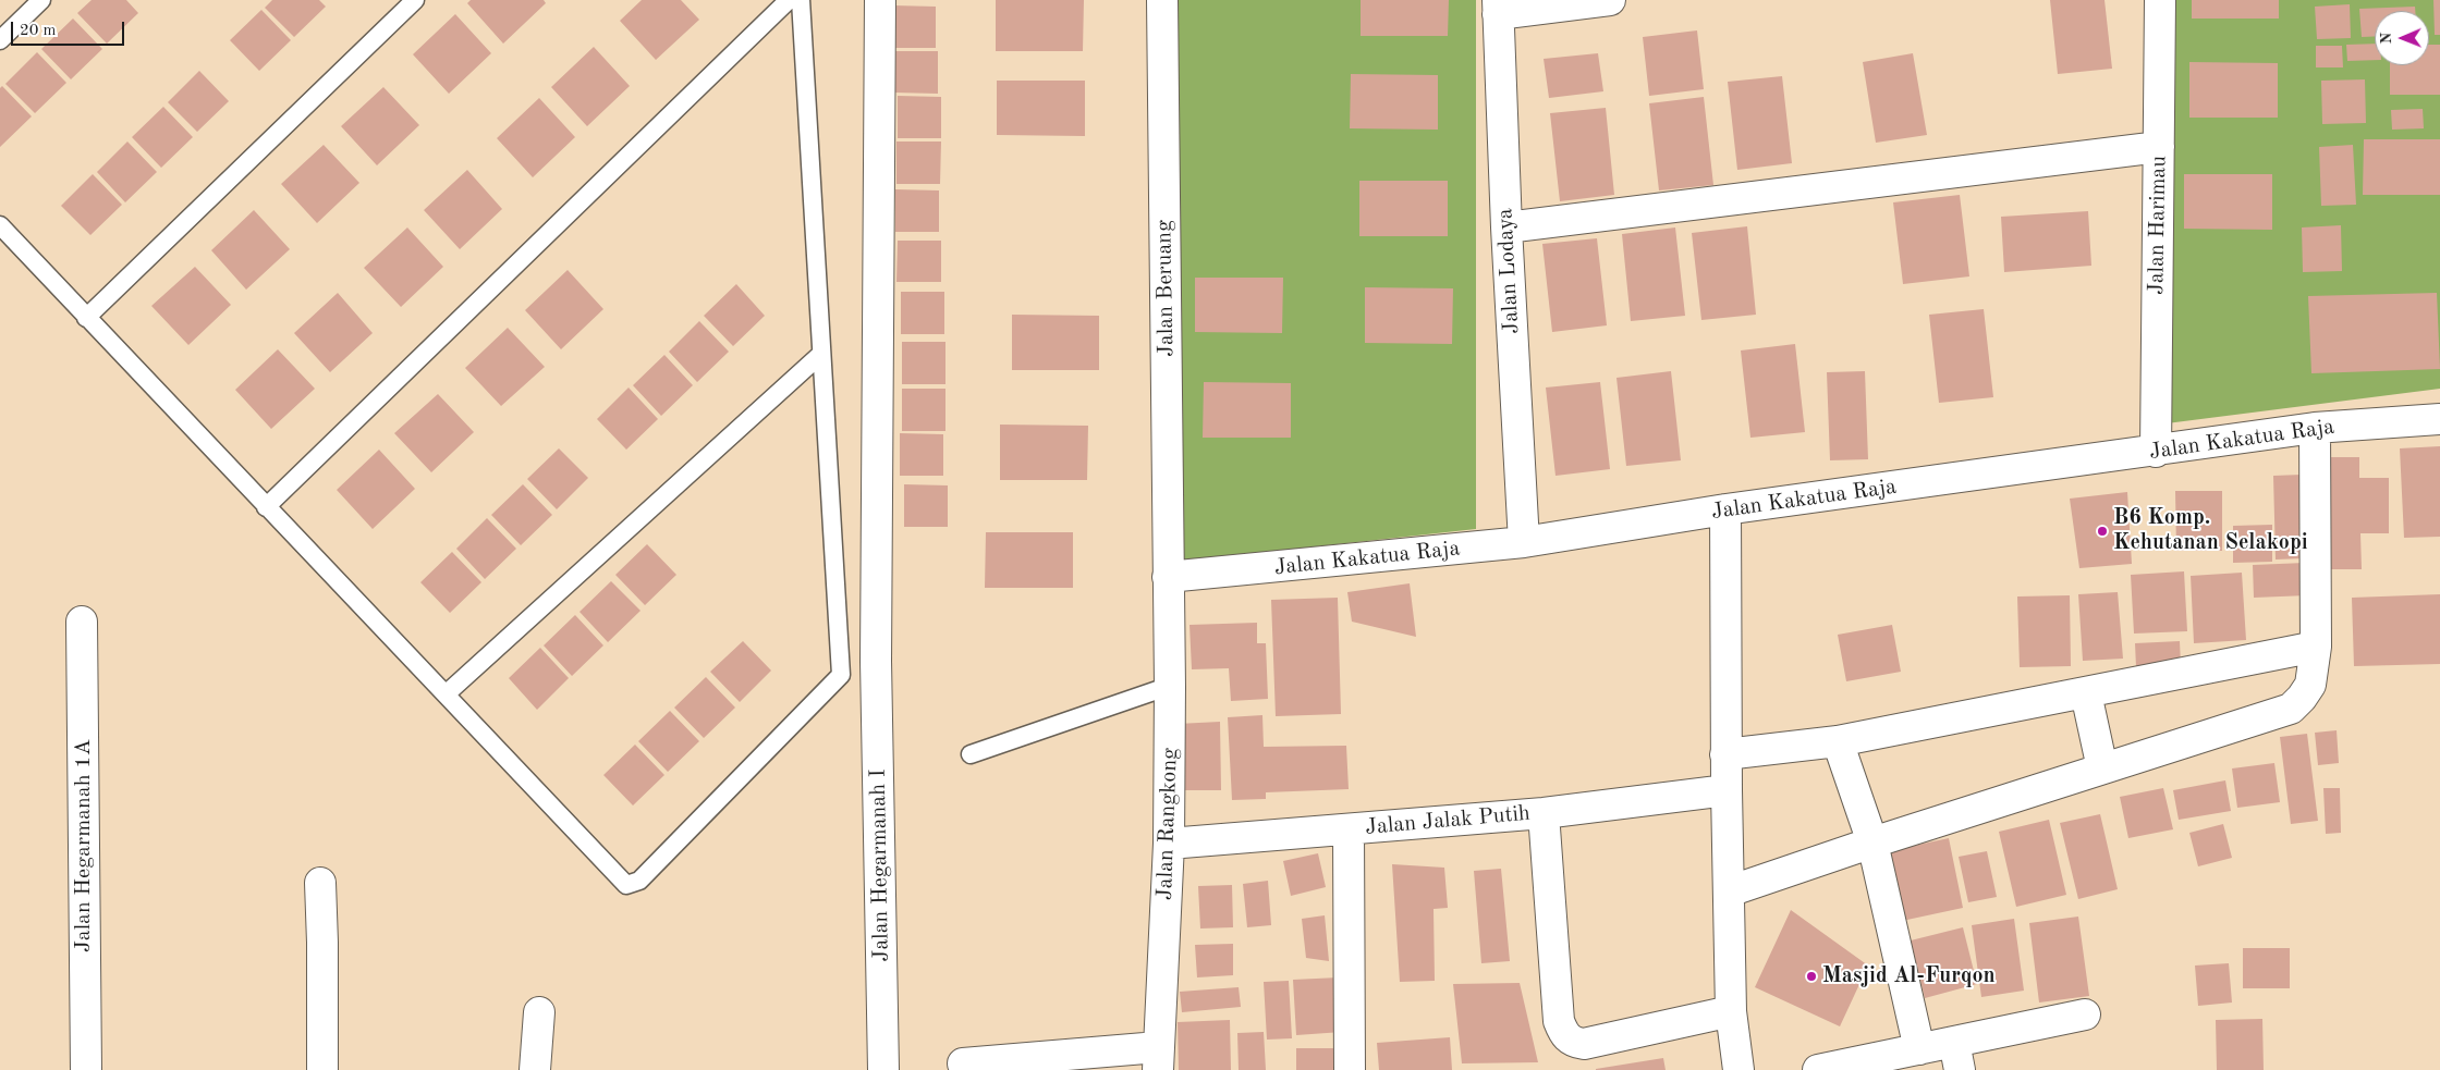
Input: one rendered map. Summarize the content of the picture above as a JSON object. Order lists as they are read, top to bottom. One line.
{"streets":{"street":["Jalan Harimau","Jalan Lodaya","Jalan Beruang","Jalan Kakatua Raja","Jalan Jalak Putih","Jalan Rangkong","Jalan Hegarmanah 1A","Jalan Hegarmanah I"]},"crossings":[["Jalan Harimau","Jalan Kakatua Raja"],["Jalan Lodaya","Jalan Kakatua Raja"],["Jalan Beruang","Jalan Kakatua Raja"],["Jalan Beruang","Jalan Rangkong"],["Jalan Kakatua Raja","Jalan Rangkong"],["Jalan Jalak Putih","Jalan Rangkong"]],"places":["B6 Komp. Kehutanan Selakopi","Masjid Al-Furqon"],"scale_bar":"20 m","north":"left"}
